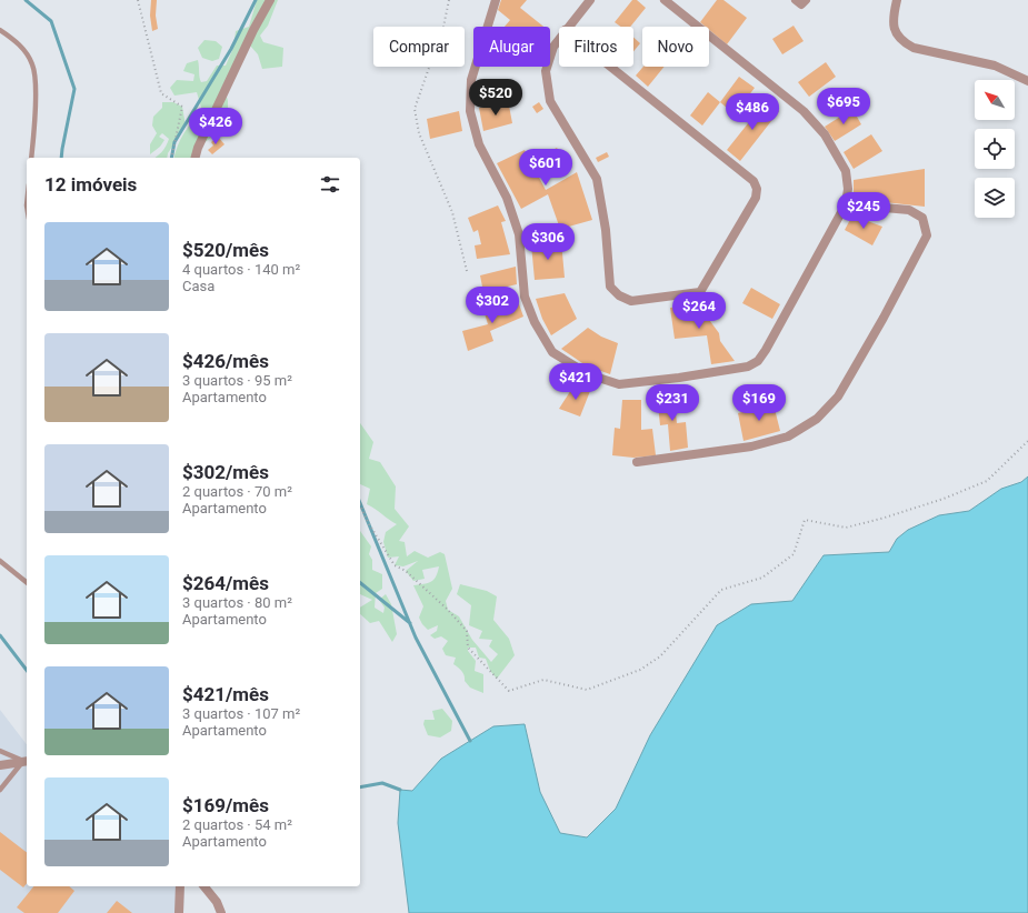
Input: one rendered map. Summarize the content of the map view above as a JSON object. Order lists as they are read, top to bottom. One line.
{"north":"top left","page":{"chip":["Comprar","Alugar","Filtros","Novo"],"price":["$520","$695","$486","$426","$601","$245","$306","$302","$264","$421","$231","$169"],"heading":"12 imóveis","list":[{"name":"$520/mês","note":"4 quartos · 140 m² · Casa"},{"name":"$426/mês","note":"3 quartos · 95 m² · Apartamento"},{"name":"$302/mês","note":"2 quartos · 70 m² · Apartamento"},{"name":"$264/mês","note":"3 quartos · 80 m² · Apartamento"},{"name":"$421/mês","note":"3 quartos · 107 m² · Apartamento"},{"name":"$169/mês","note":"2 quartos · 54 m² · Apartamento"}]}}
